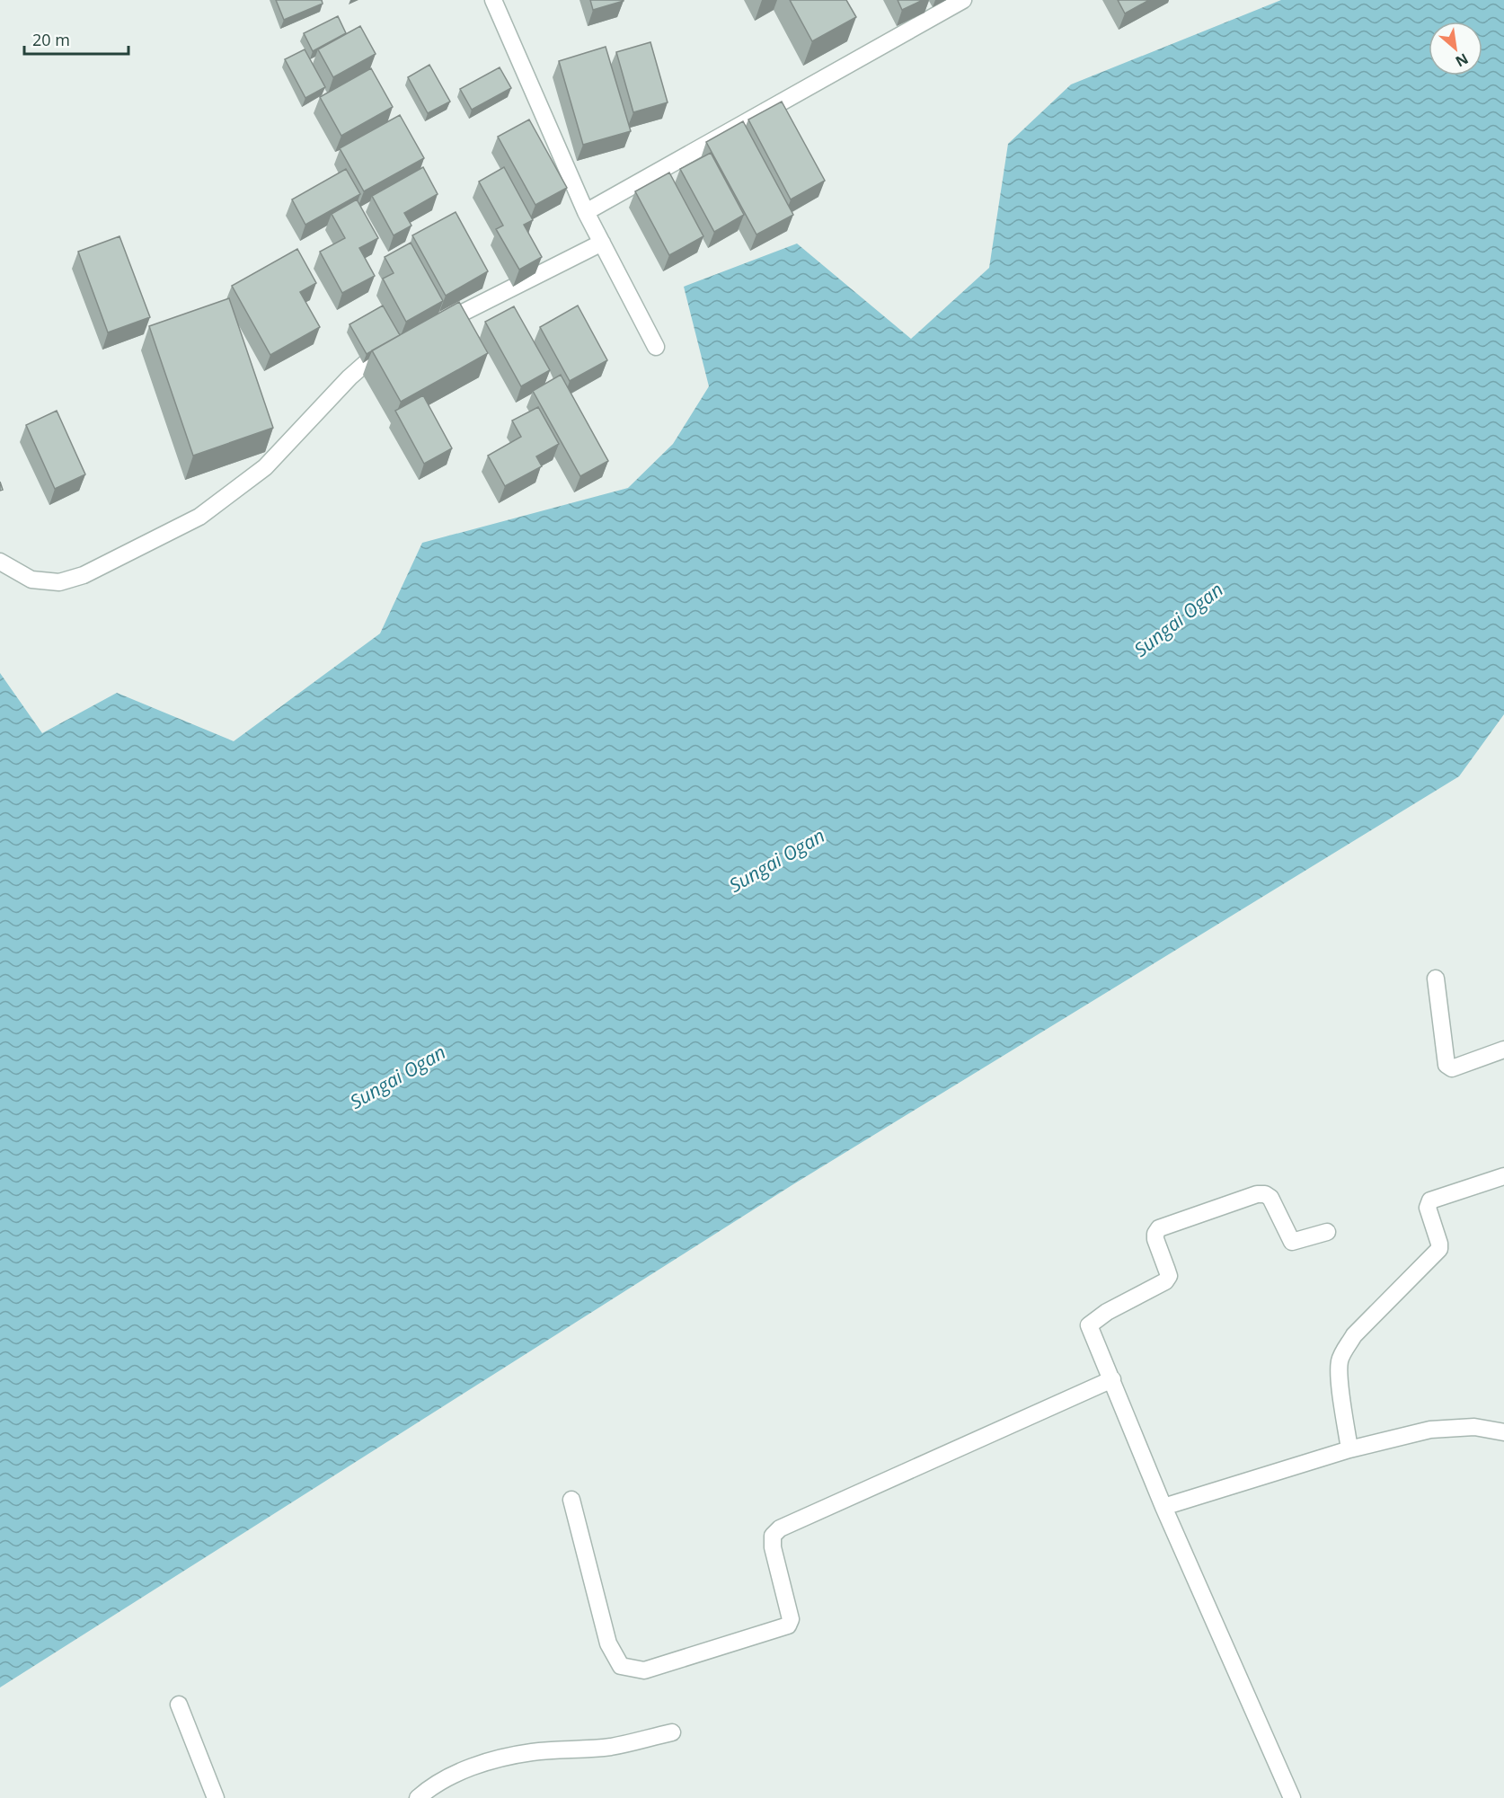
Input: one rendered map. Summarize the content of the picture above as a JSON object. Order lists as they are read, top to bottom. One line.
{"water":["Sungai Ogan"],"scale_bar":"20 m","north":"bottom right"}
